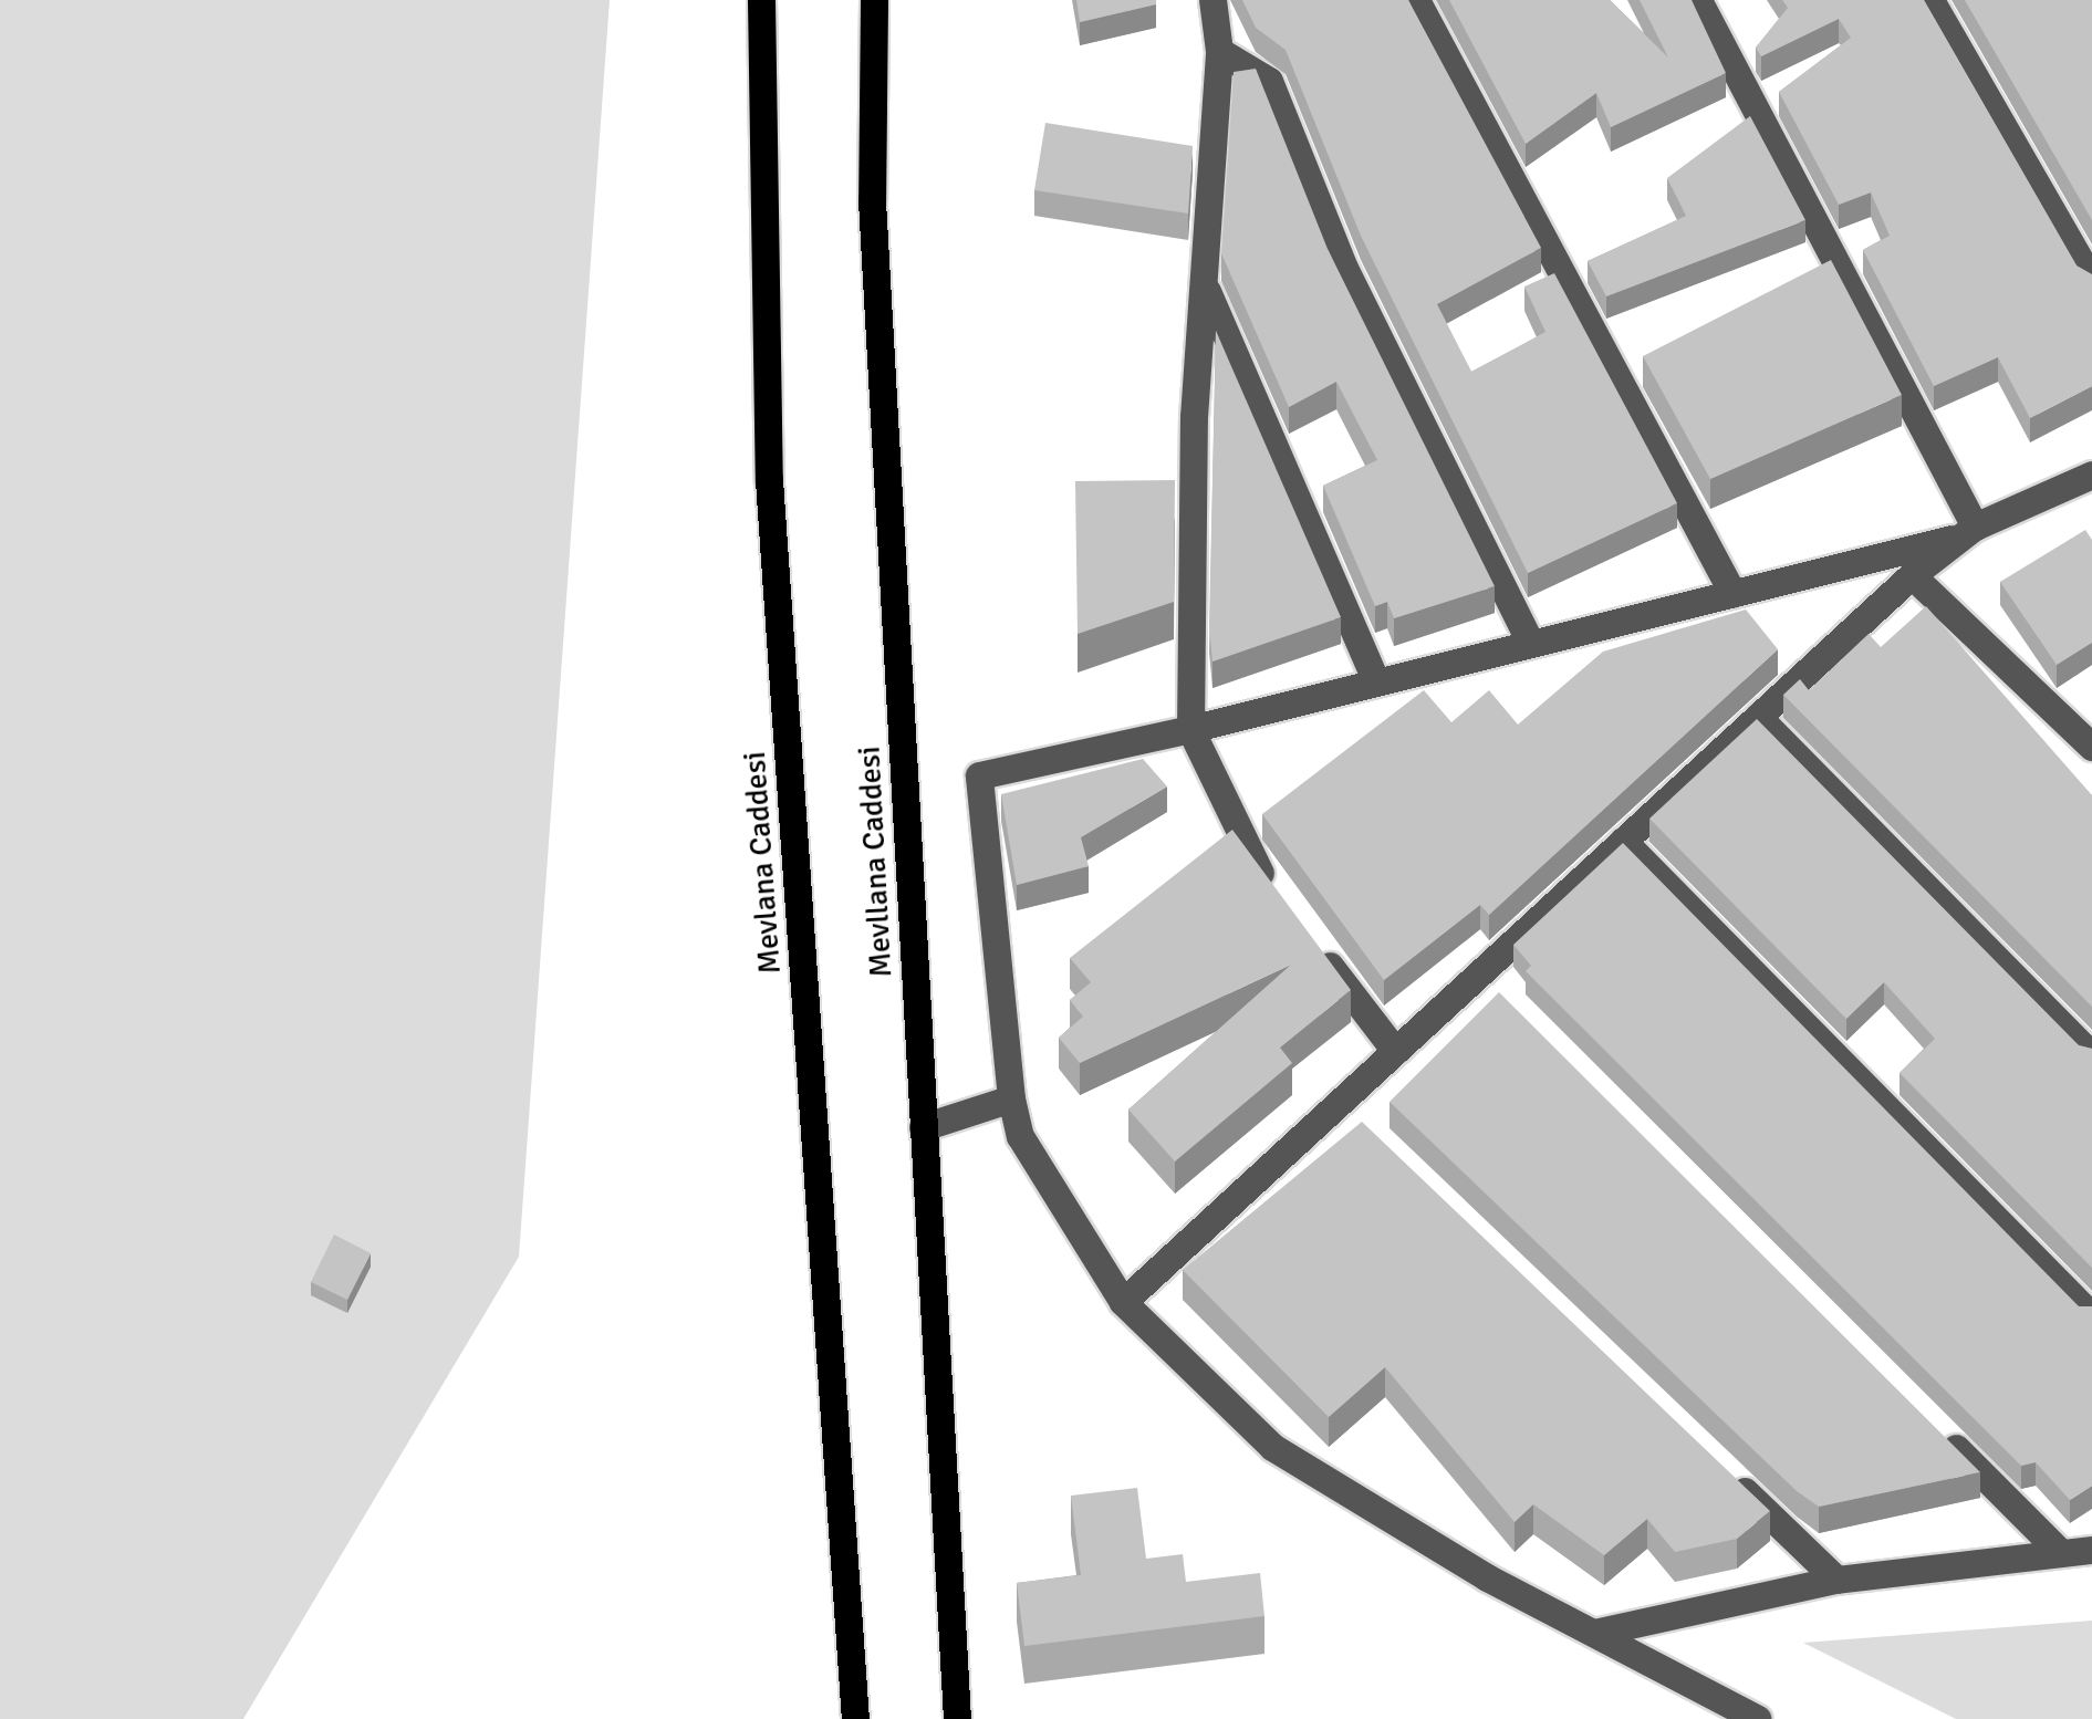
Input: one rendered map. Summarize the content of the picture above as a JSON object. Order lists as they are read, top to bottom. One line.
{"streets":{"main road":["Mevllana Caddesi","Mevlana Caddesi"]}}
